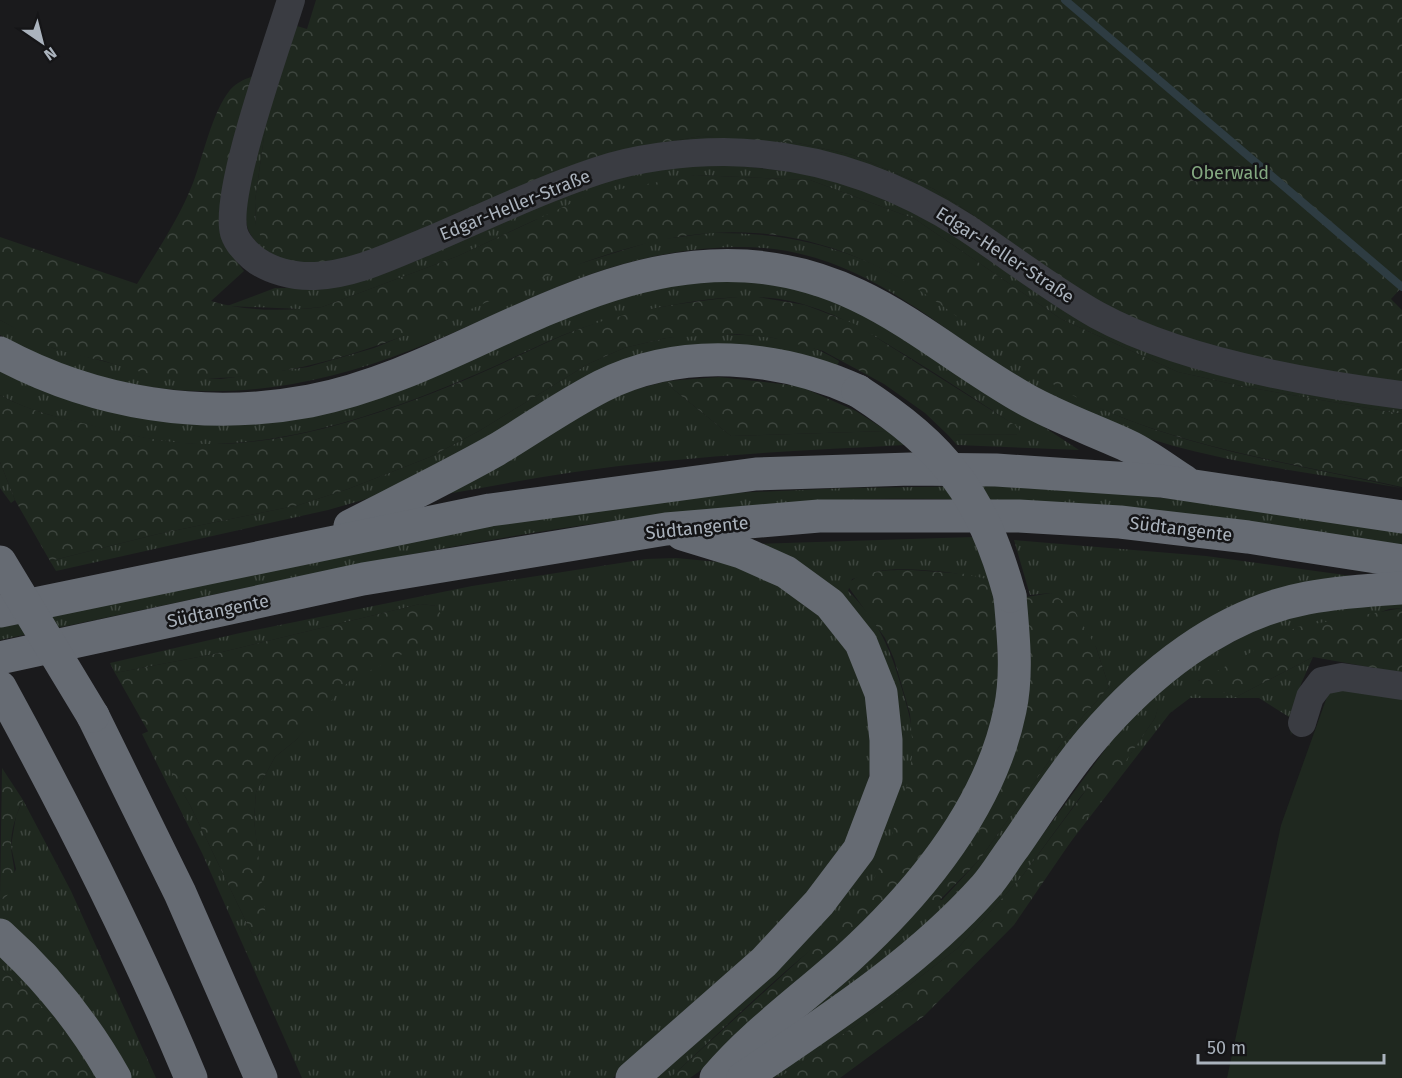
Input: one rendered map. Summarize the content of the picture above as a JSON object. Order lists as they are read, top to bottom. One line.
{"streets":{"highway":["Südtangente"],"lane":["Edgar-Heller-Straße"]},"parks":["Oberwald"],"scale_bar":"50 m","north":"bottom right"}
